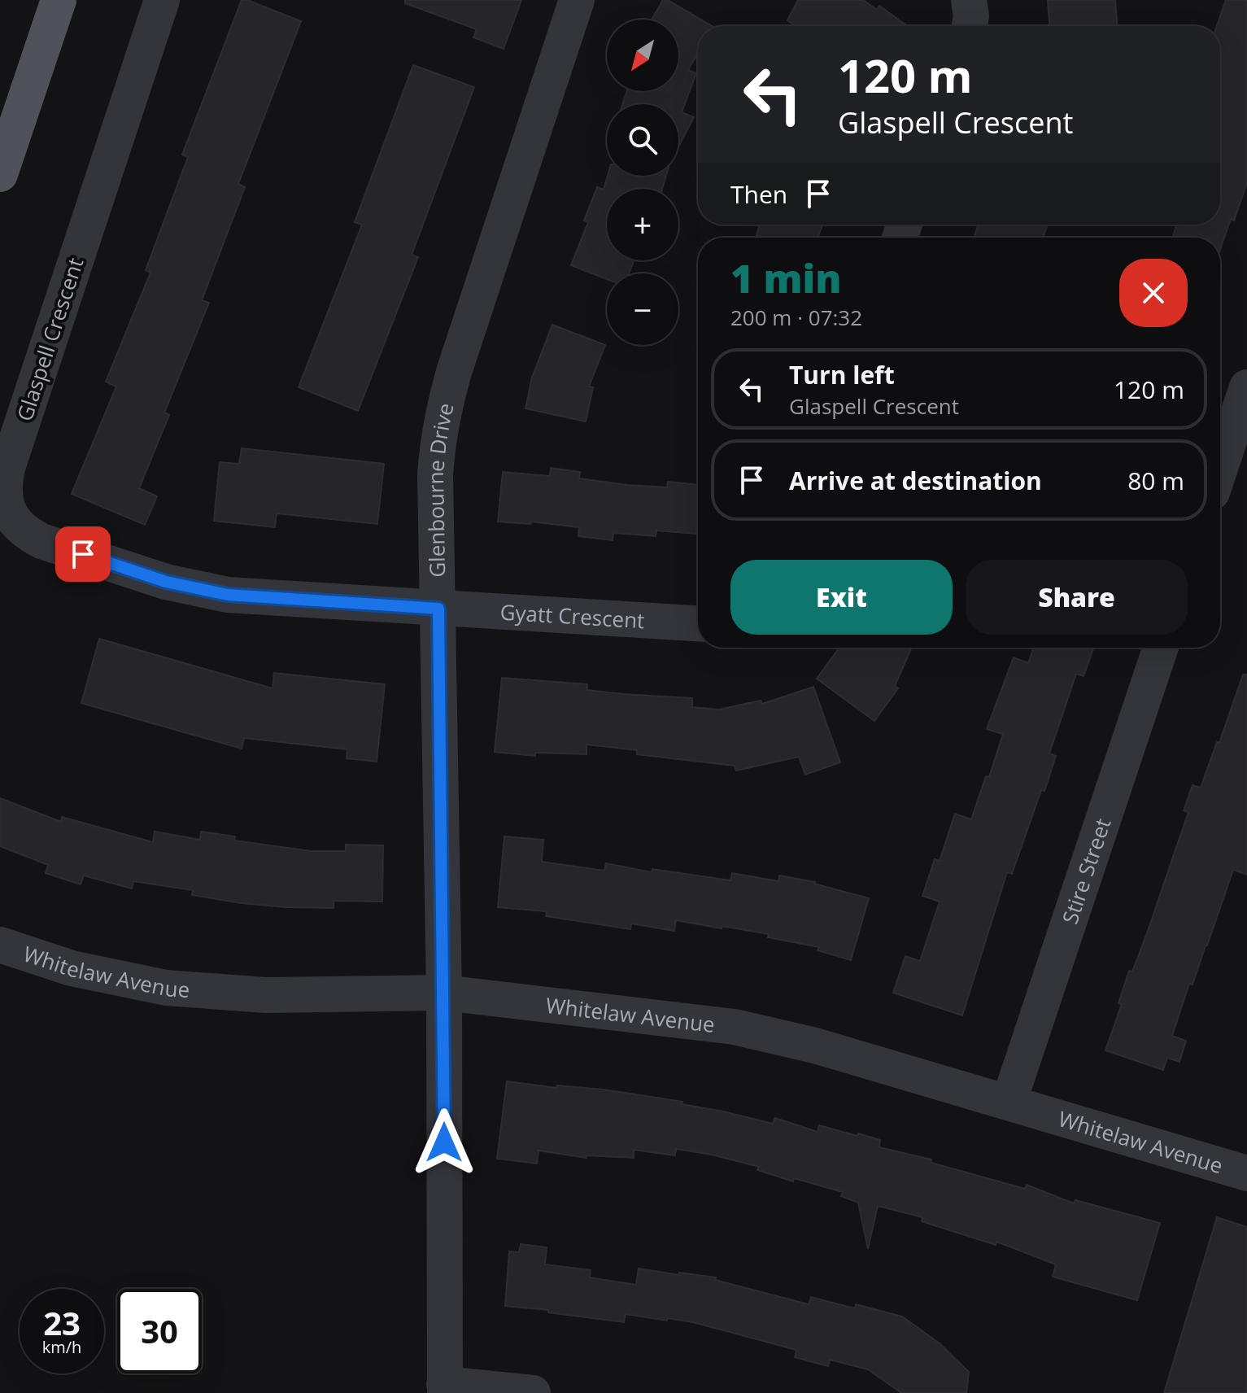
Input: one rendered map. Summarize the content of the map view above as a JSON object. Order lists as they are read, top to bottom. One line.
{"streets":{"street":["Glaspell Crescent","Glenbourne Drive","Gyatt Crescent","Stire Street","Whitelaw Avenue"]},"crossings":[["Glaspell Crescent","Glenbourne Drive"],["Glaspell Crescent","Gyatt Crescent"],["Glenbourne Drive","Gyatt Crescent"],["Glenbourne Drive","Whitelaw Avenue"],["Stire Street","Whitelaw Avenue"]],"north":"bottom left","page":{"map_buttons":["+","−"],"turn":["120 m","Glaspell Crescent"],"then":"Then","heading":["1 min","200 m · 07:32"],"list":[{"name":"Turn left","note":"Glaspell Crescent","value":"120 m"},{"name":"Arrive at destination","value":"80 m"}],"buttons":["Exit","Share"],"speed":"23 km/h","limit":"30"}}
